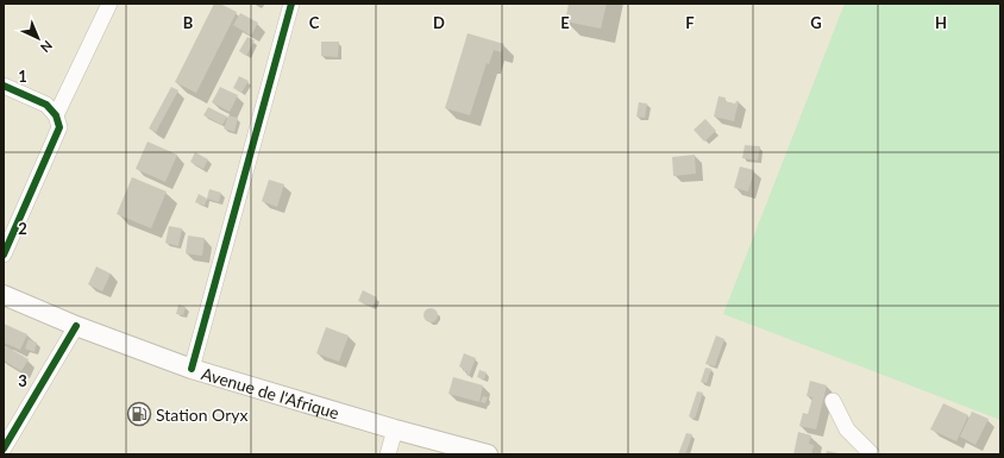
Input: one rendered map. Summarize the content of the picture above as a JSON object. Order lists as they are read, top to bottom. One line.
{"streets":{"main road":["Avenue de l'Afrique"]},"places":{"fuel station":["Station Oryx"]},"north":"bottom right","grid":{"columns":["B","C","D","E","F","G","H"],"rows":["1","2","3"]}}
